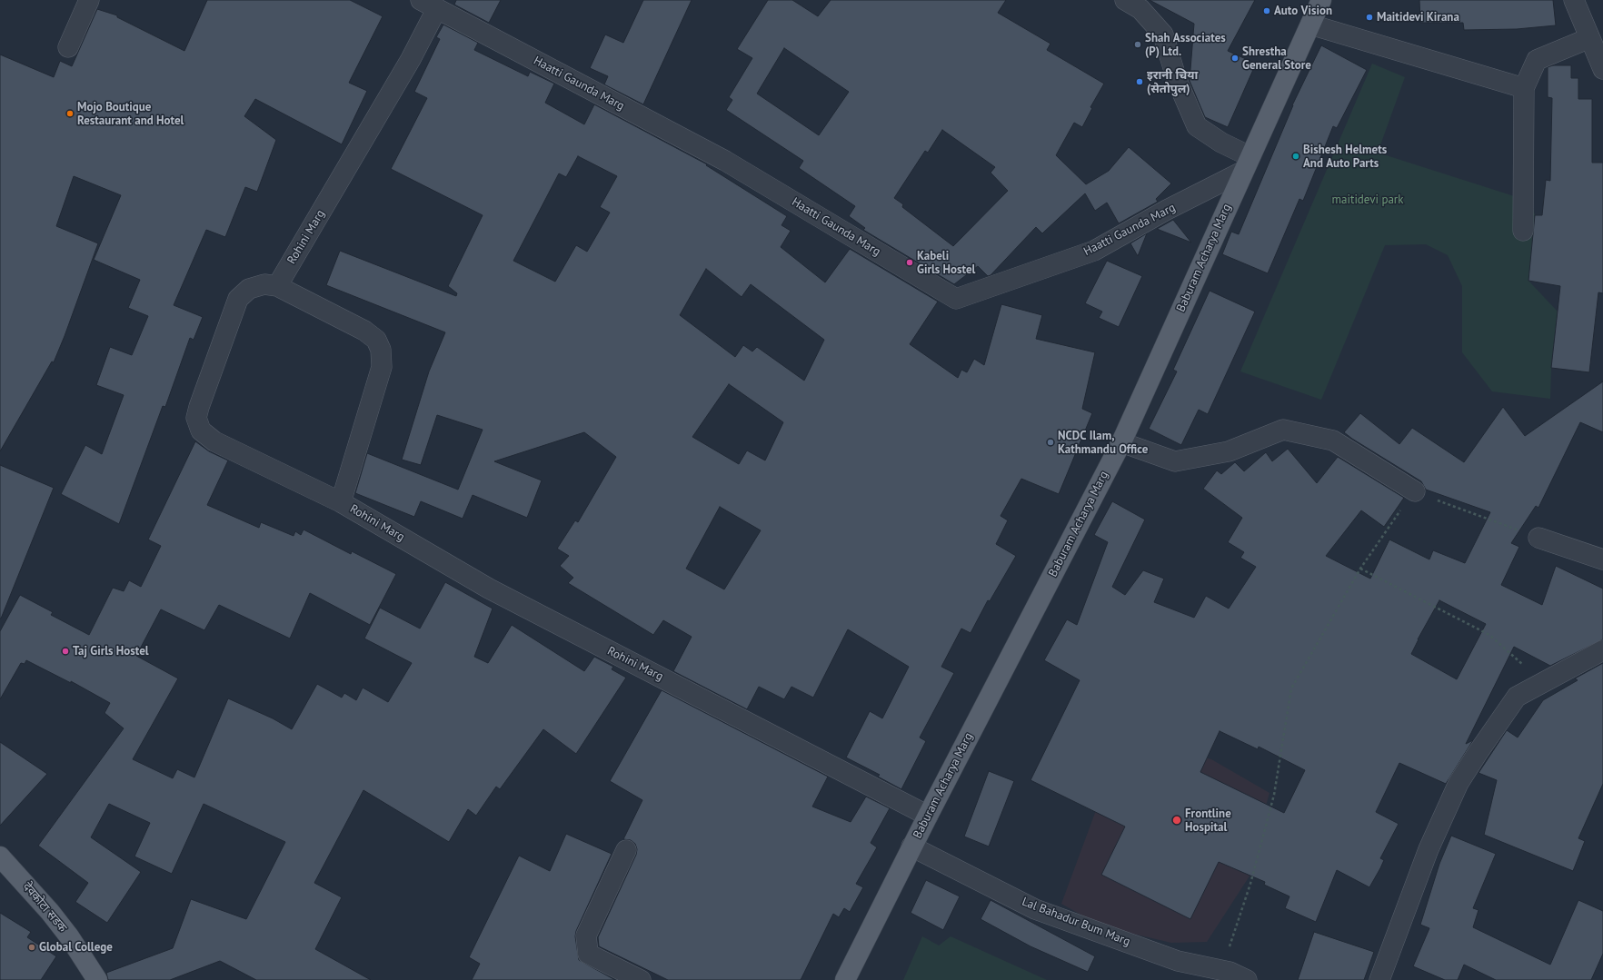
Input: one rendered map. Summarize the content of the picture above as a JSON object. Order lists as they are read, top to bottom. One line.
{"streets":{"main road":["Baburam Acharya Marg","देवकोटा सडक"],"street":["Haatti Gaunda Marg","Rohini Marg","Lal Bahadur Bum Marg"]},"crossings":[["Haatti Gaunda Marg","Rohini Marg"],["Haatti Gaunda Marg","Baburam Acharya Marg"],["Rohini Marg","Baburam Acharya Marg"],["Baburam Acharya Marg","Lal Bahadur Bum Marg"]],"parks":["maitidevi park"],"places":["Auto Vision","Maitidevi Kirana","Shah Associates (P) Ltd.","Shrestha General Store","इरानी चिया (सेतोपुल)","Mojo Boutique Restaurant and Hotel","Bishesh Helmets And Auto Parts","Kabeli Girls Hostel","NCDC Ilam, Kathmandu Office","Taj Girls Hostel","Frontline Hospital","Global College"]}
